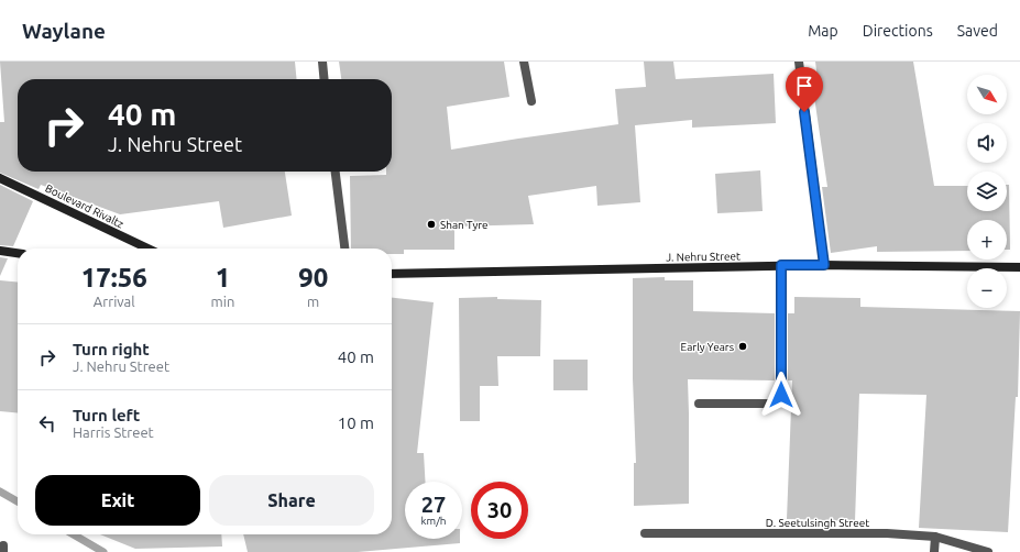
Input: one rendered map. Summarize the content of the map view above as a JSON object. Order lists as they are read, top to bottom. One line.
{"streets":{"main road":["Boulevard Rivaltz","J. Nehru Street"],"street":["D. Seetulsingh Street"]},"places":["Shan Tyre","Early Years"],"north":"bottom right","page":{"header":"Waylane","nav":["Map","Directions","Saved"],"map_buttons":["+","−"],"turn":["40 m","J. Nehru Street"],"eta":["17:56","Arrival","1","min","90","m"],"list":[{"name":"Turn right","note":"J. Nehru Street","value":"40 m"},{"name":"Turn left","note":"Harris Street","value":"10 m"}],"buttons":["Exit","Share"],"speed":"27 km/h","limit":"30"}}
